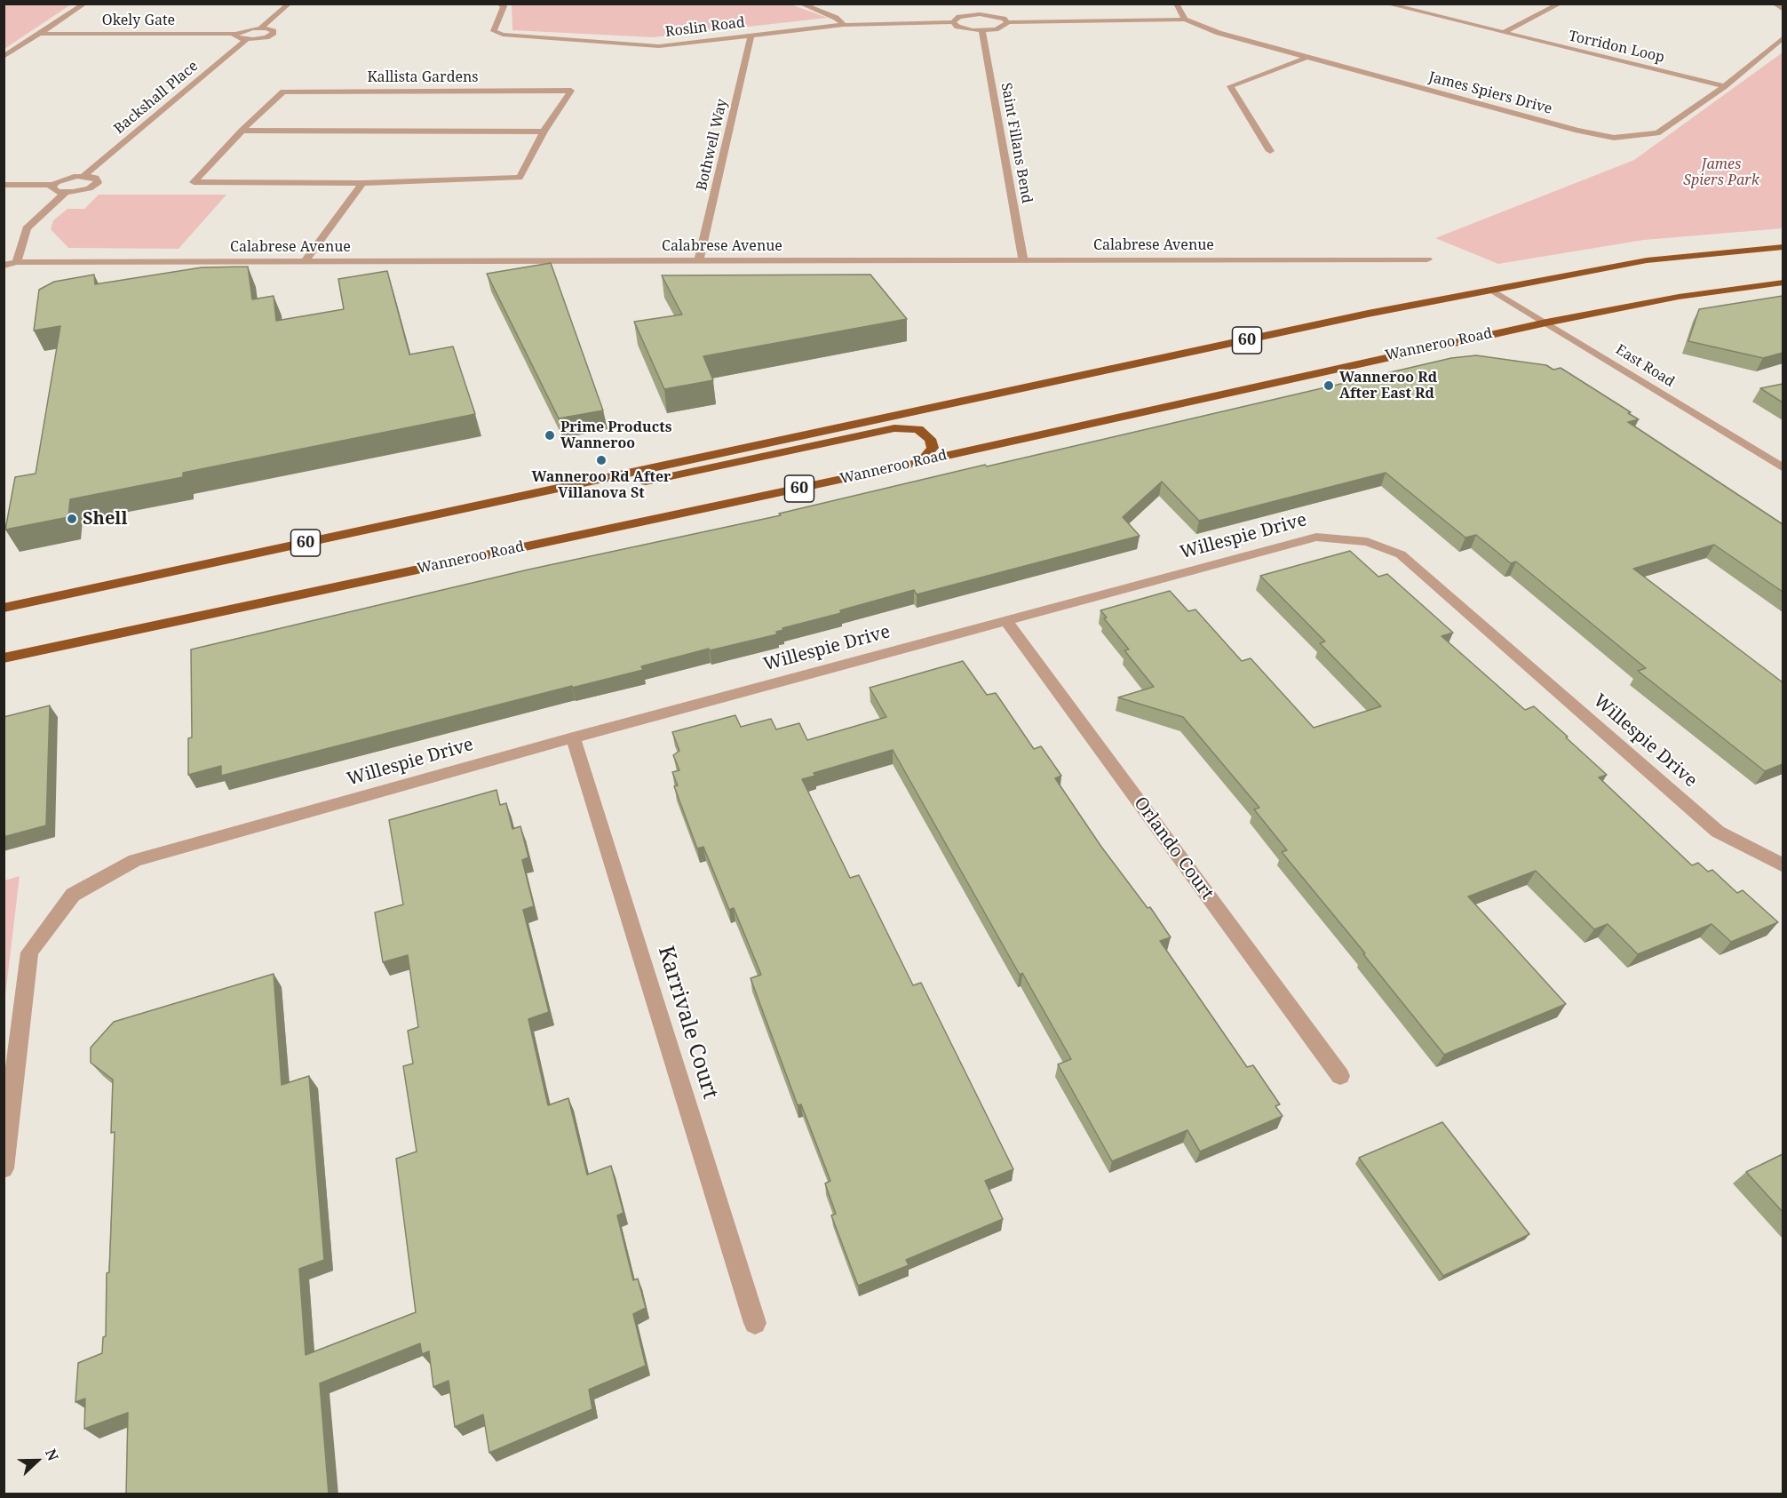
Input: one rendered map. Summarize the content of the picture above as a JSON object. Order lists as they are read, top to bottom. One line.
{"streets":{"highway":["60","Wanneroo Road"],"street":["Okely Gate","Roslin Road","Torridon Loop","Kallista Gardens","James Spiers Drive","Backshall Place","Saint Fillans Bend","Bothwell Way","Calabrese Avenue","East Road","Willespie Drive","Orlando Court","Karrivale Court"]},"crossings":[["Roslin Road","Bothwell Way"],["Torridon Loop","James Spiers Drive"],["Saint Fillans Bend","Calabrese Avenue"],["Bothwell Way","Calabrese Avenue"],["60","Wanneroo Road"],["60","East Road"],["Wanneroo Road","East Road"],["Willespie Drive","Orlando Court"],["Willespie Drive","Karrivale Court"]],"parks":["James Spiers Park"],"places":["Wanneroo Rd After East Rd","Prime Products Wanneroo","Wanneroo Rd After Villanova St","Shell"],"north":"right"}
